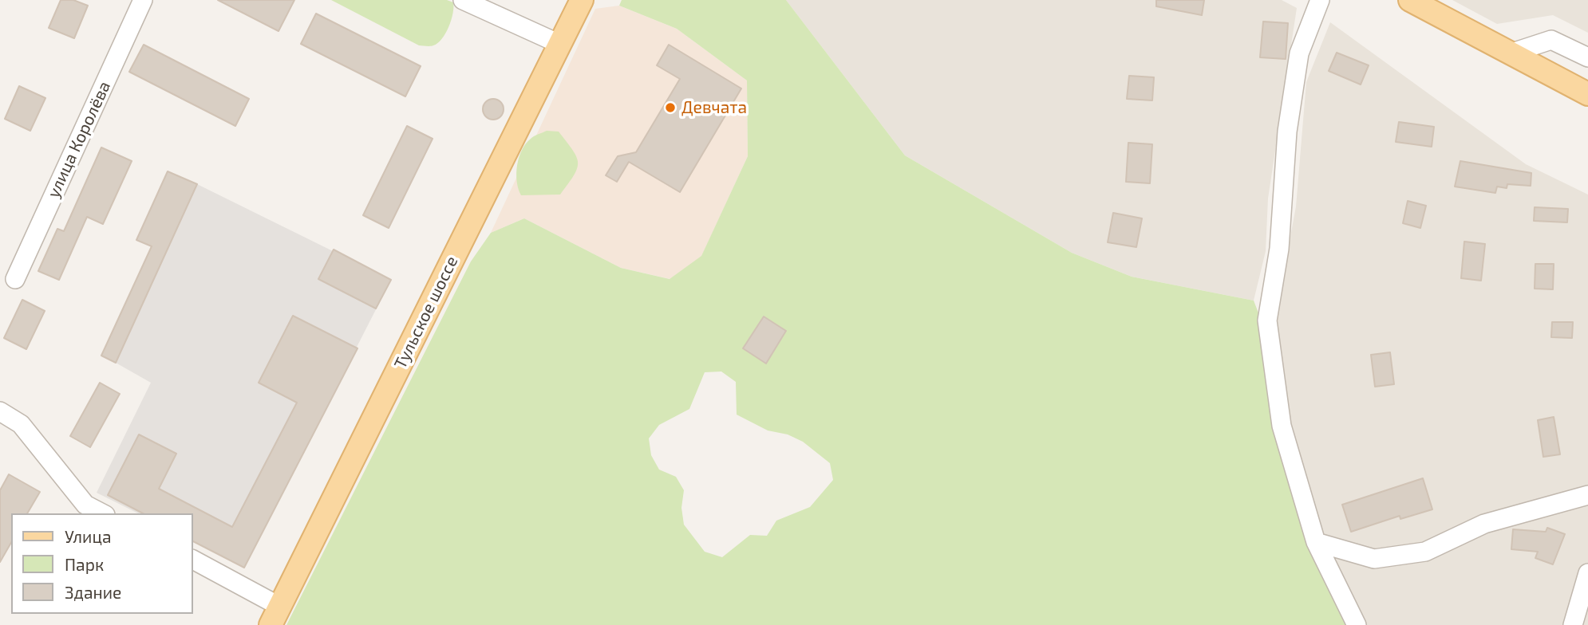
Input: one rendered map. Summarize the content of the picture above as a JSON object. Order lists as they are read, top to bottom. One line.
{"streets":{"main road":["Тульское шоссе"],"street":["улица Королёва"]},"places":["Девчата"],"legend":["Улица","Парк","Здание"]}
